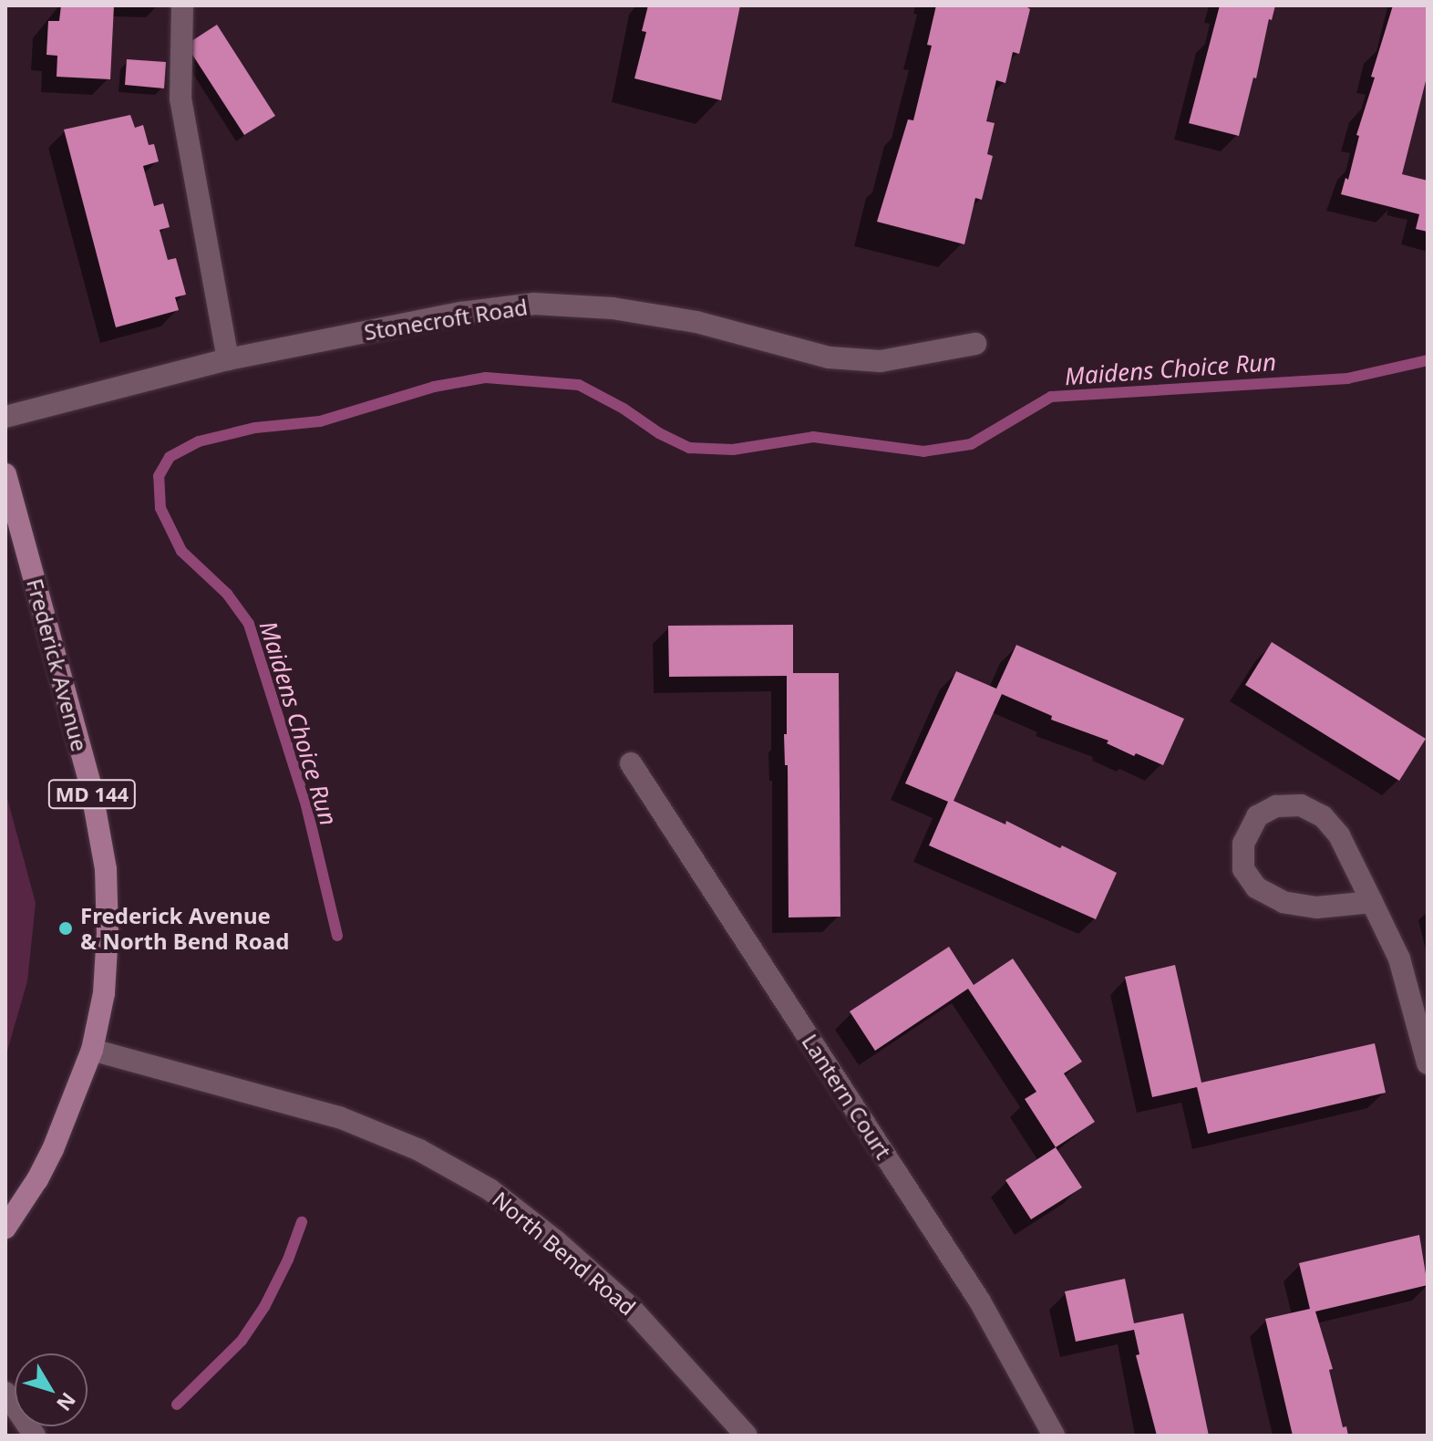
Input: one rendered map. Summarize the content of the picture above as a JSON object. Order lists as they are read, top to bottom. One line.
{"streets":{"main road":["Frederick Avenue","MD 144"],"street":["Stonecroft Road","Lantern Court","North Bend Road"]},"crossings":[["Frederick Avenue","North Bend Road"]],"water":["Maidens Choice Run"],"places":["Frederick Avenue & North Bend Road"],"north":"bottom right"}
